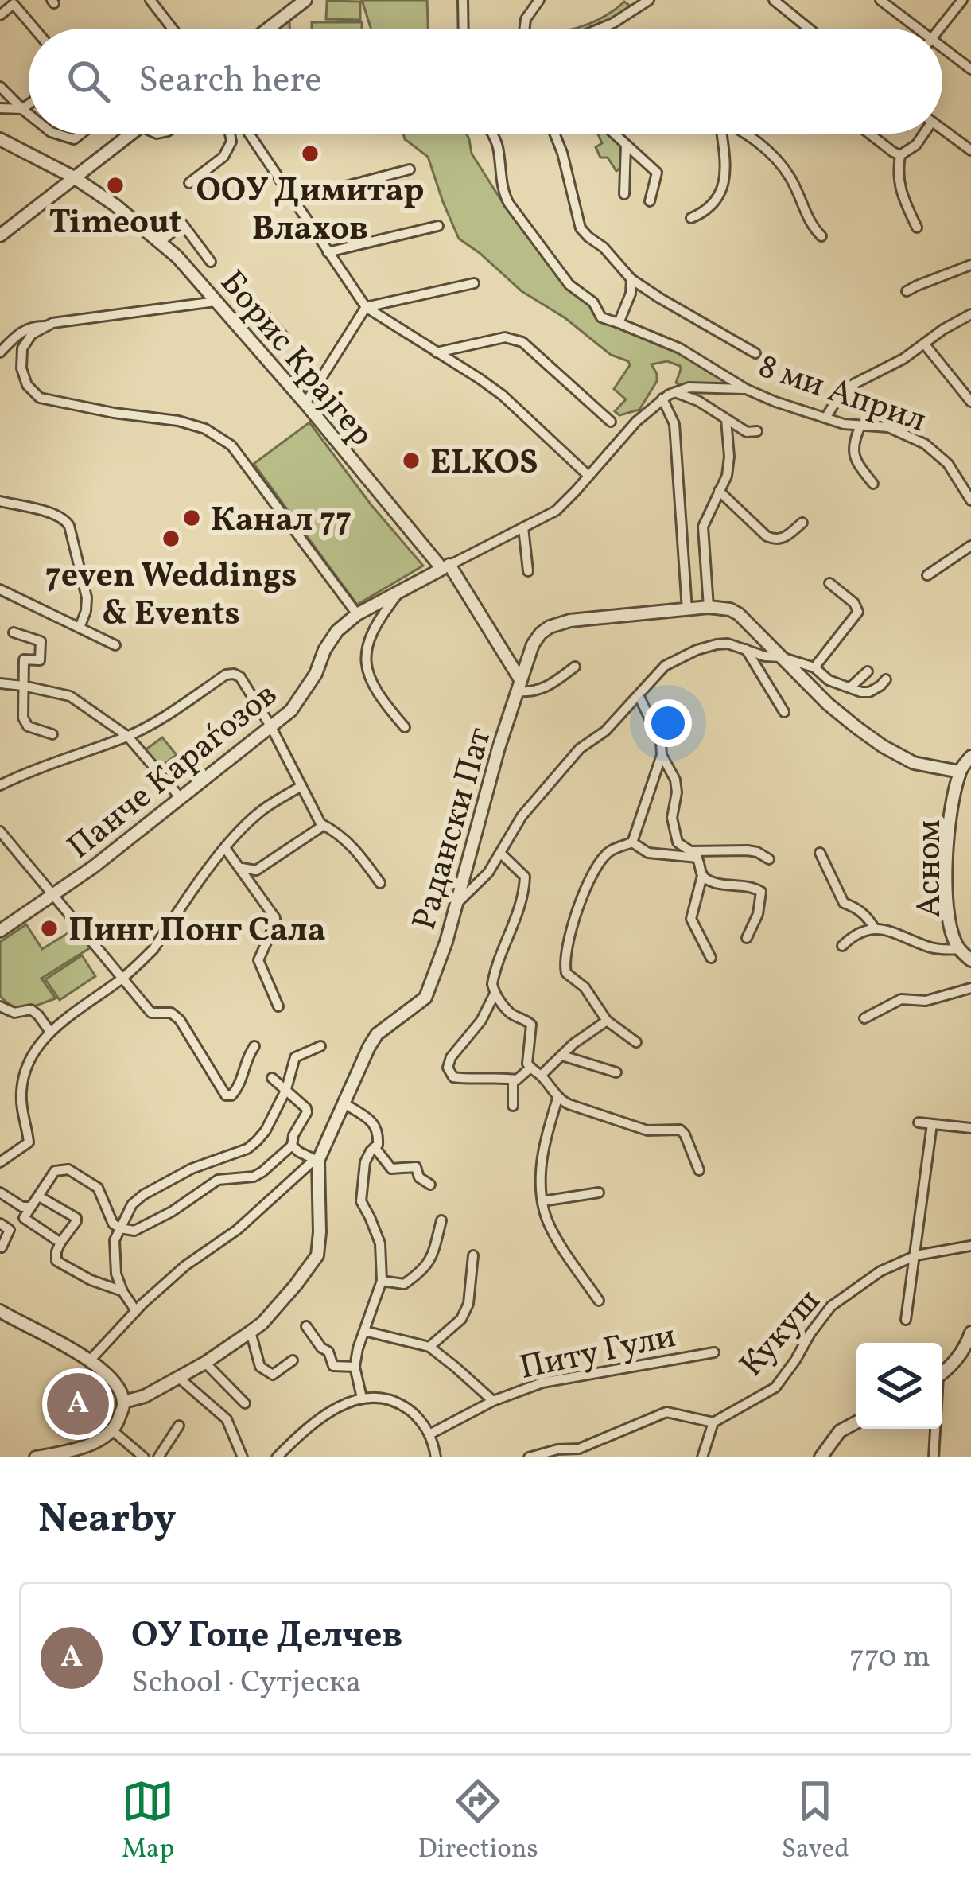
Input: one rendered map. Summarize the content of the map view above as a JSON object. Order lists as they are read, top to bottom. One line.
{"streets":{"street":["Борис Крајгер","8 ми Април","Панче Караѓозов","Радански Пат","Асном","Кукуш","Питу Гули"]},"crossings":[["Борис Крајгер","Панче Караѓозов"],["Борис Крајгер","Радански Пат"]],"places":["ООУ Димитар Влахов","Timeout","ELKOS","Канал 77","7even Weddings & Events","Пинг Понг Сала"],"page":{"search":"Search here","pins":"A","heading":"Nearby","list":[{"mark":"A","name":"ОУ Гоце Делчев","note":"School · Сутјеска","value":"770 m"}],"nav":["Map","Directions","Saved"]}}
